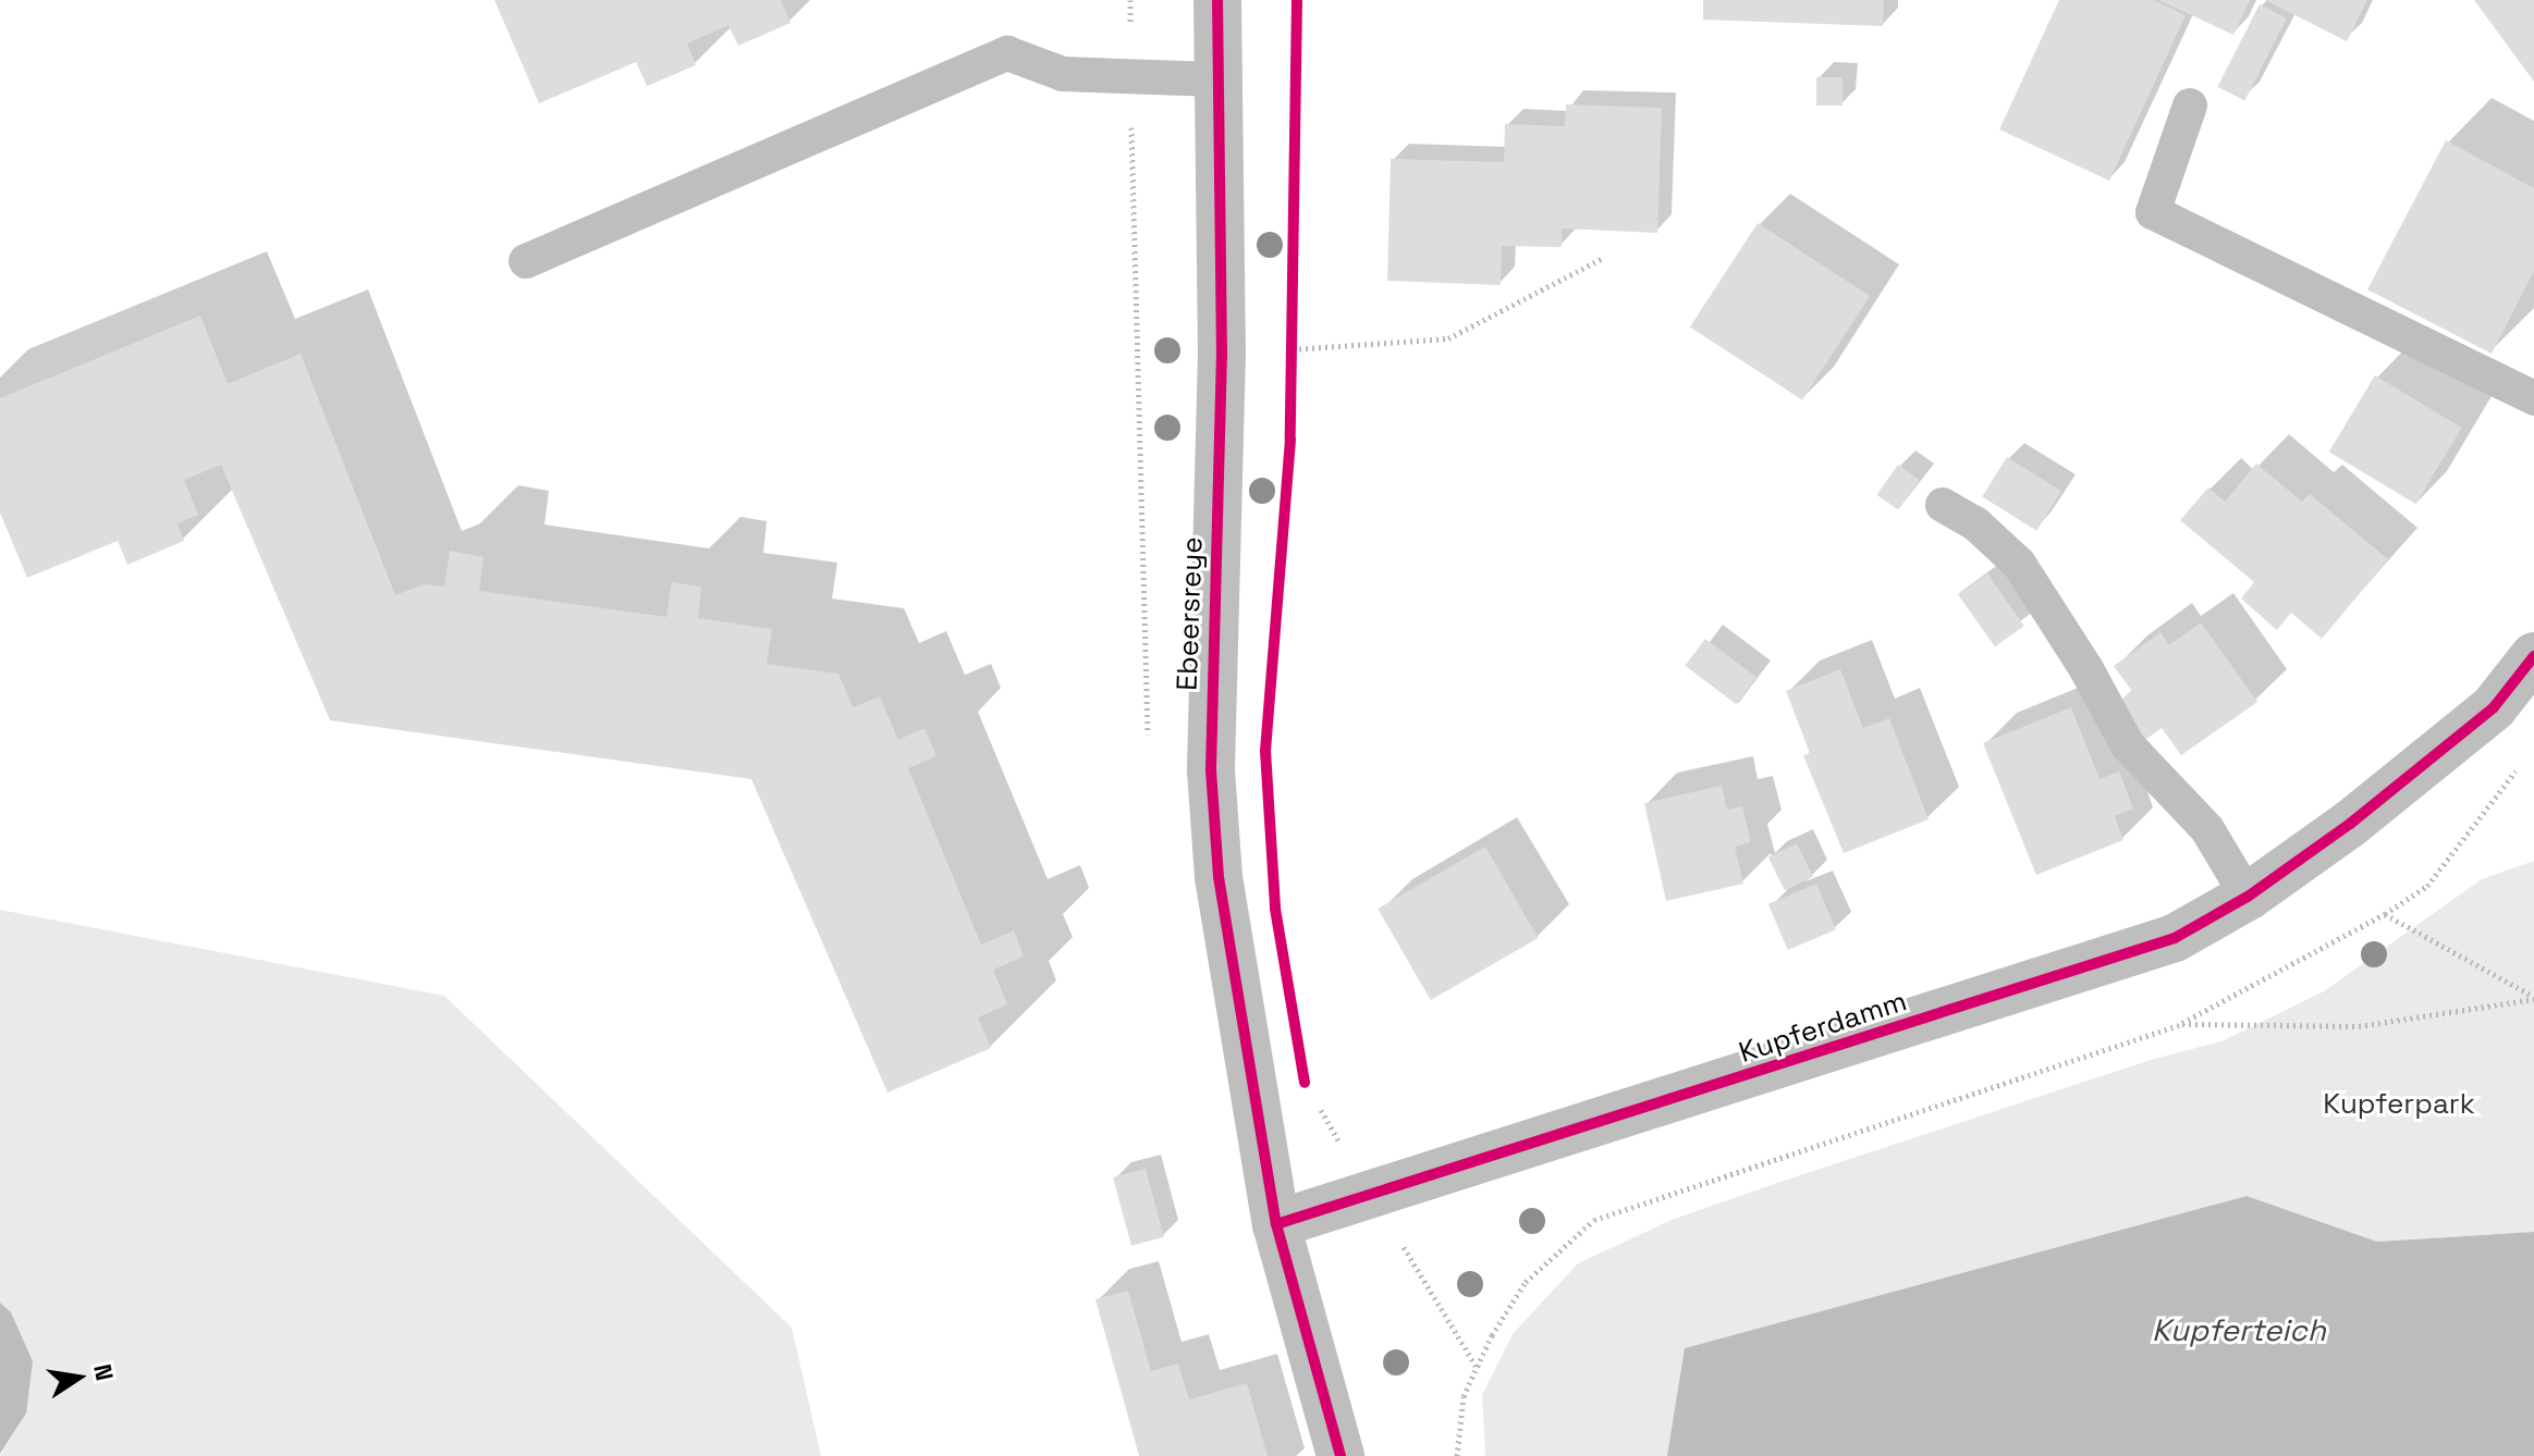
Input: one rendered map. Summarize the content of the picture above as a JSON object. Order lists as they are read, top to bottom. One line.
{"streets":{"street":["Ebeersreye","Kupferdamm"]},"crossings":[["Ebeersreye","Kupferdamm"]],"water":["Kupferteich"],"parks":["Kupferpark"],"north":"right"}
